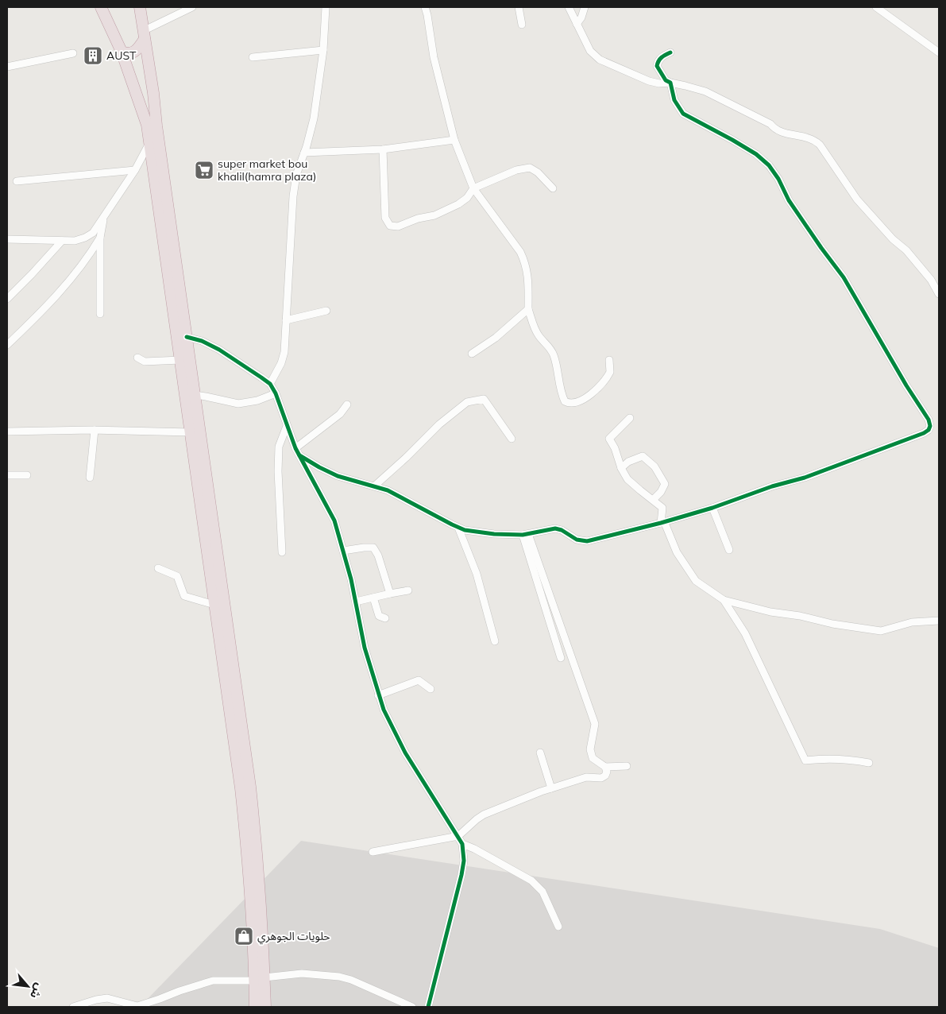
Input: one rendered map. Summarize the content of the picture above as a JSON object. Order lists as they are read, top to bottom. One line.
{"places":{"building":["AUST"],"supermarket":["super market bou khalil(hamra plaza)"],"shop":["حلويات الجوهري"]},"north":"bottom right"}
